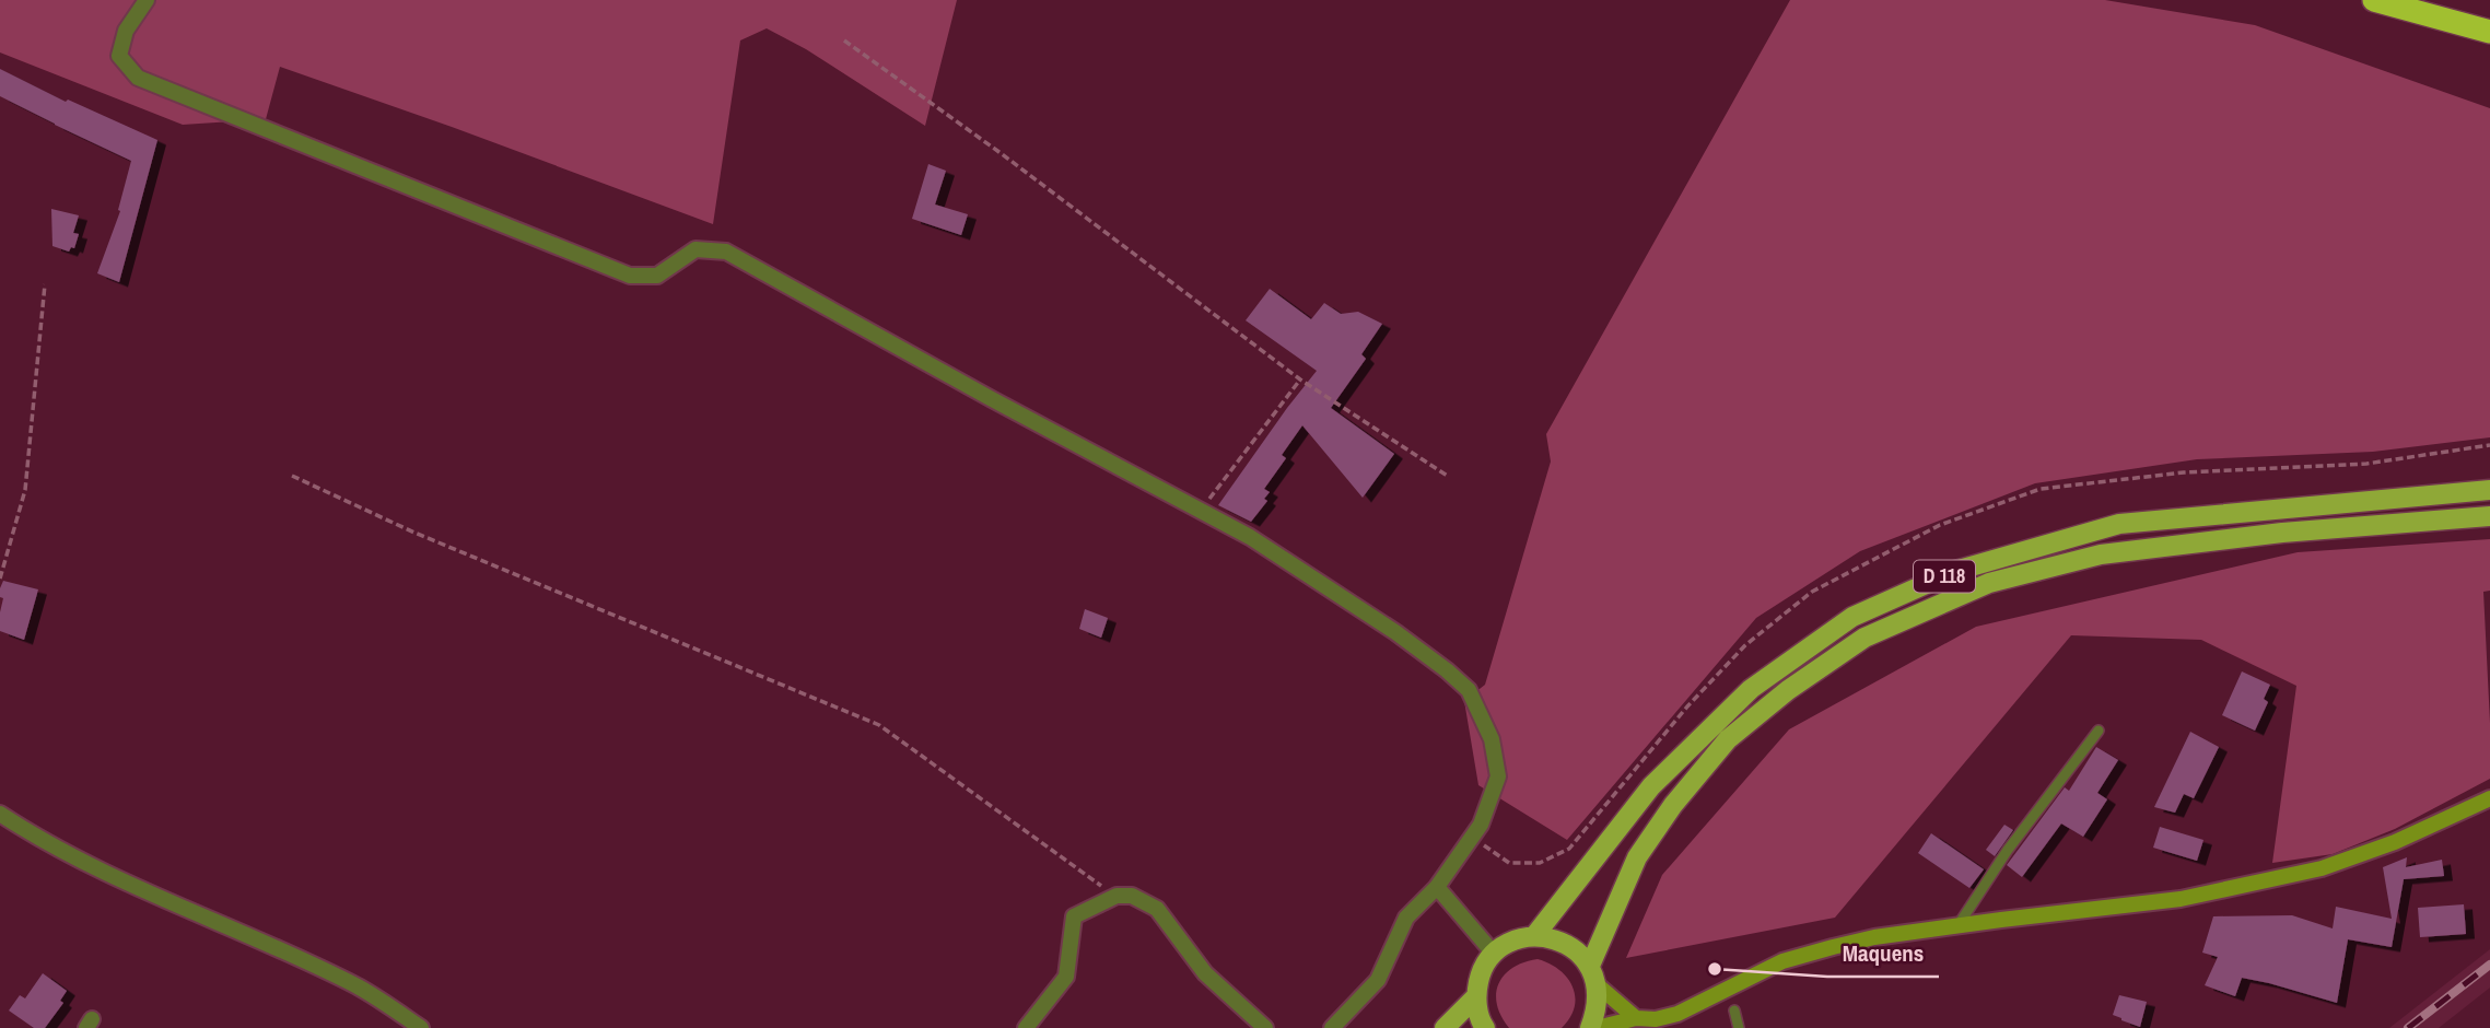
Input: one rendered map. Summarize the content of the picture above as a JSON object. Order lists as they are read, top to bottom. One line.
{"streets":{"main road":["D 118"]},"places":["Maquens"]}
